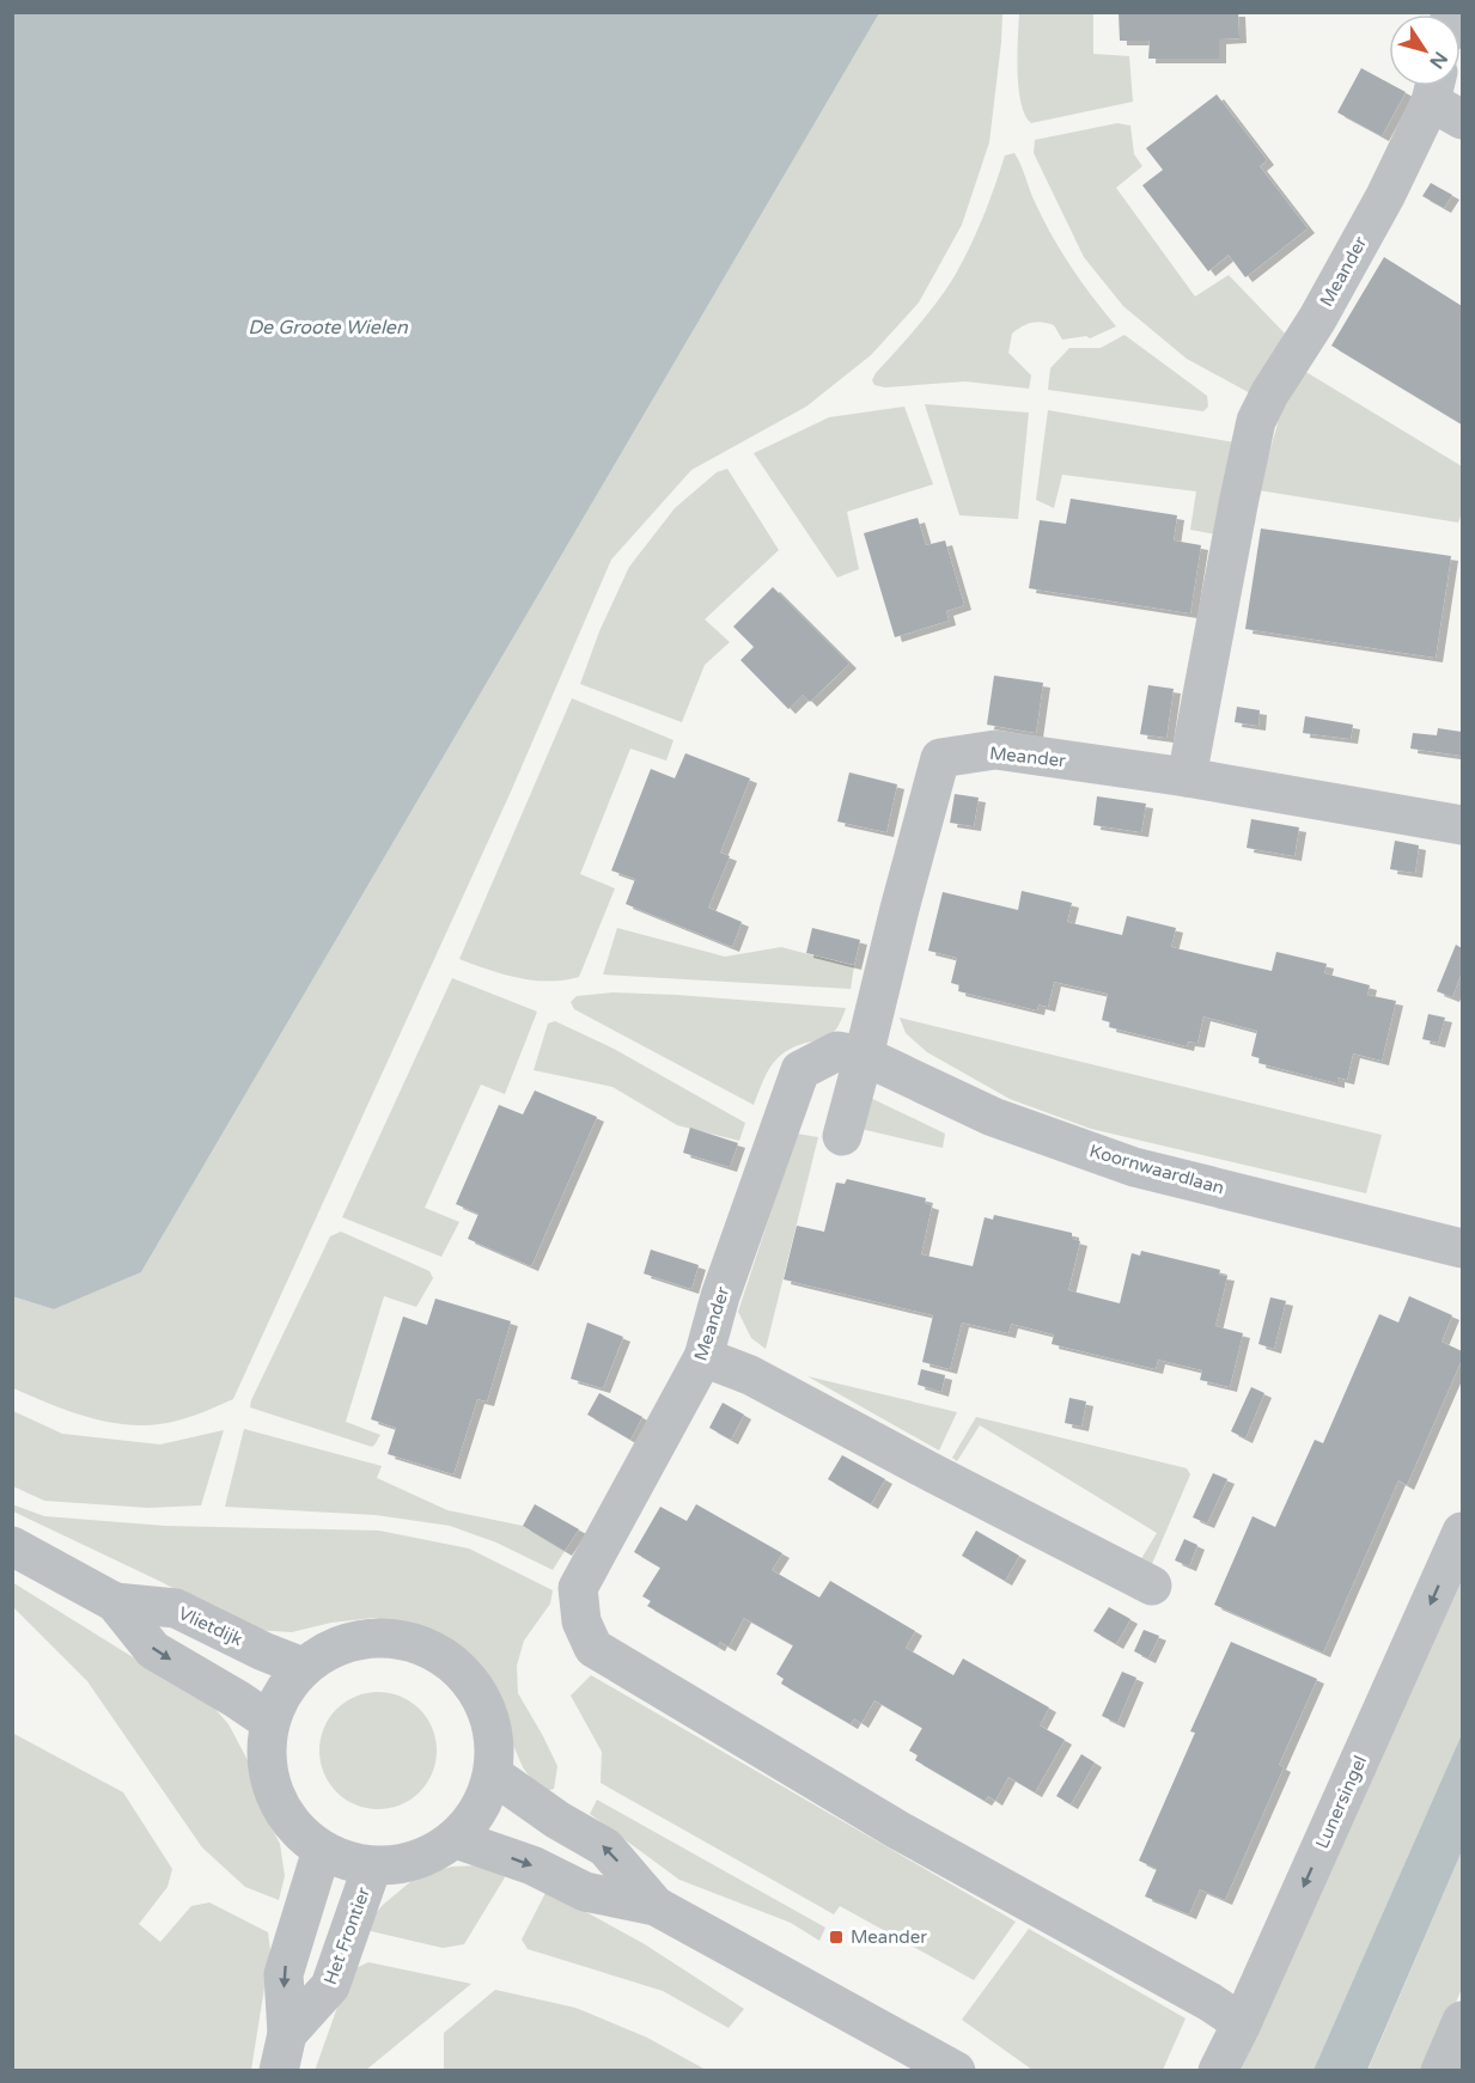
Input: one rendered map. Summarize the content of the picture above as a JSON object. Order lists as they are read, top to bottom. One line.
{"streets":{"street":["Meander","Koornwaardlaan","Vlietdijk","Lunersingel","Het Frontier"]},"crossings":[["Meander","Koornwaardlaan"],["Meander","Lunersingel"],["Vlietdijk","Het Frontier"]],"one_way":["Lunersingel"],"water":["De Groote Wielen"],"places":{"transit":["Meander"]},"north":"bottom right"}
